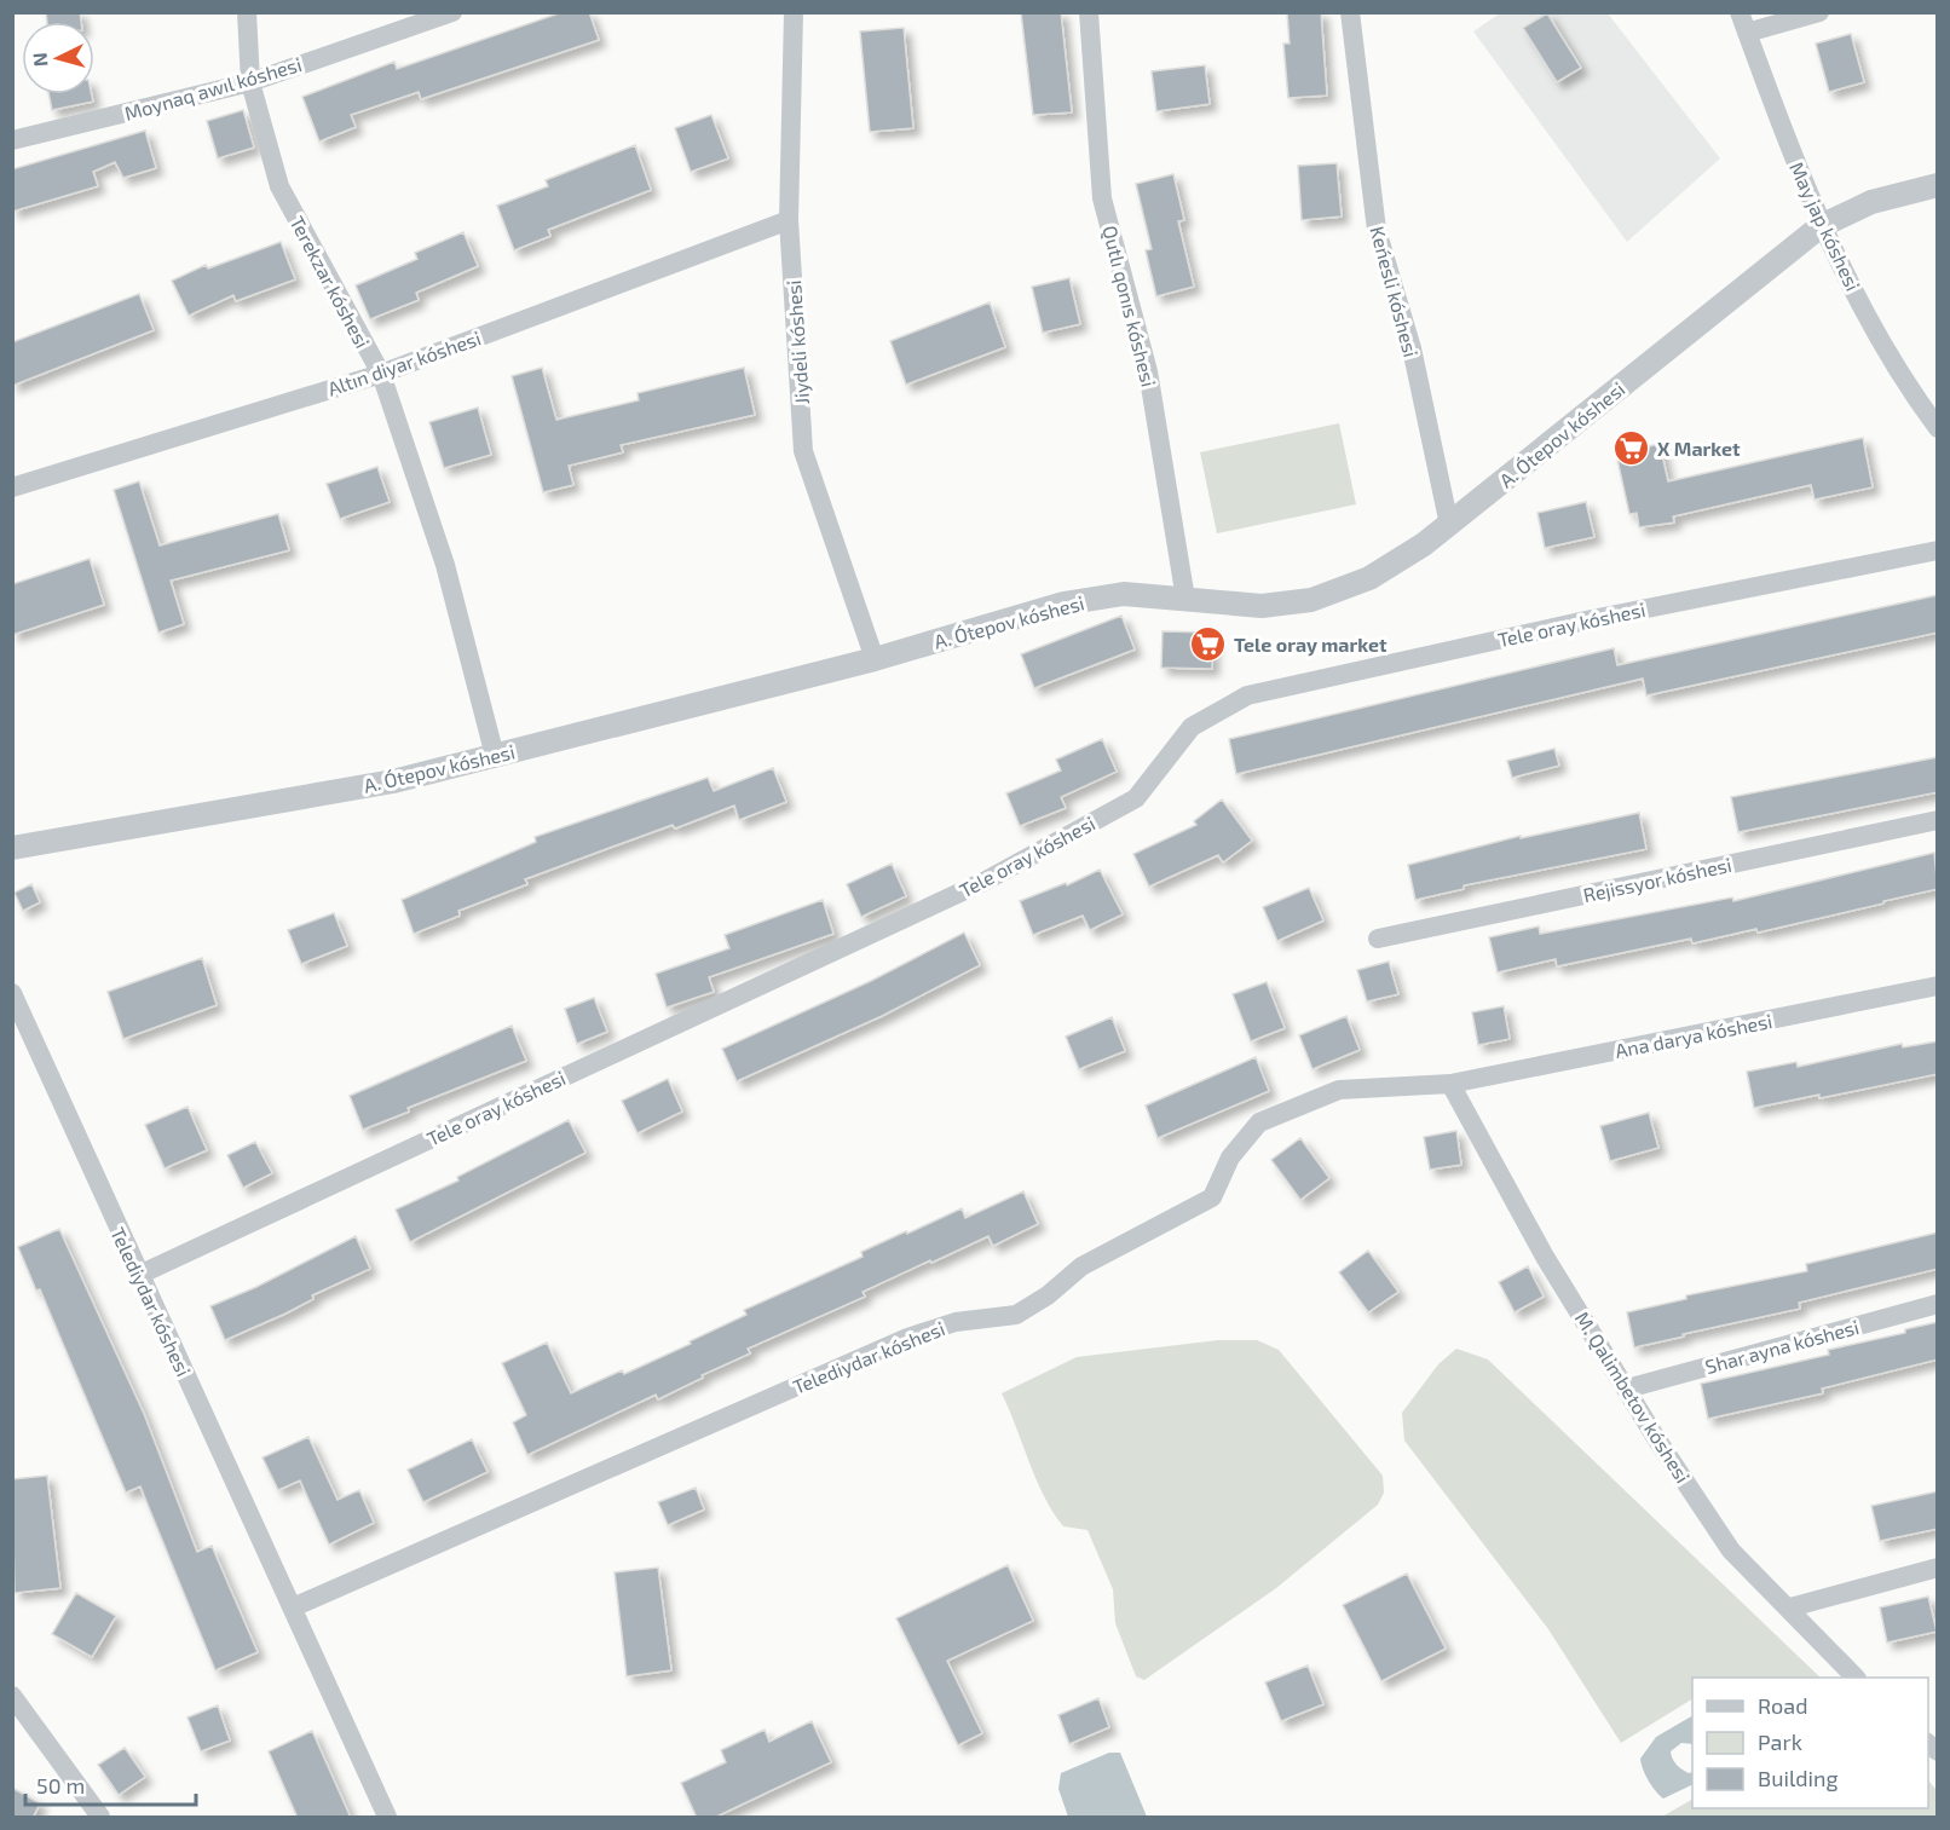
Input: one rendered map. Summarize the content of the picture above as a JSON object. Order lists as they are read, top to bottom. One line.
{"streets":{"street":["Moynaq awıl kóshesi","May jap kóshesi","Terekzar kóshesi","Keńesli kóshesi","Qutlı qonıs kóshesi","Jiydeli kóshesi","Altın diyar kóshesi","A. Ótepov kóshesi","Tele oray kóshesi","Rejissyor kóshesi","Ana darya kóshesi","Telediydar kóshesi","Shar ayna kóshesi","M. Qalimbetov kóshesi"]},"crossings":[["Moynaq awıl kóshesi","Terekzar kóshesi"],["May jap kóshesi","A. Ótepov kóshesi"],["Terekzar kóshesi","Altın diyar kóshesi"],["Terekzar kóshesi","A. Ótepov kóshesi"],["Keńesli kóshesi","A. Ótepov kóshesi"],["Qutlı qonıs kóshesi","A. Ótepov kóshesi"],["Jiydeli kóshesi","Altın diyar kóshesi"],["Jiydeli kóshesi","A. Ótepov kóshesi"],["Tele oray kóshesi","Telediydar kóshesi"],["Ana darya kóshesi","Telediydar kóshesi"],["Ana darya kóshesi","M. Qalimbetov kóshesi"],["Telediydar kóshesi","M. Qalimbetov kóshesi"],["Shar ayna kóshesi","M. Qalimbetov kóshesi"]],"places":{"supermarket":["X Market","Tele oray market"]},"legend":["Road","Park","Building"],"scale_bar":"50 m","north":"left"}
